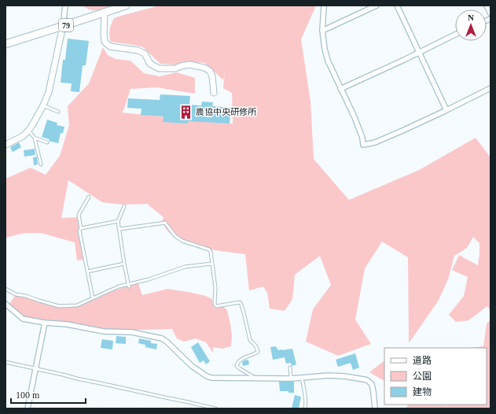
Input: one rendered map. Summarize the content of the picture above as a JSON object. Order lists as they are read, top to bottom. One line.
{"streets":{"main road":["79"]},"places":{"building":["農協中央研修所"]},"legend":["道路","公園","建物"],"scale_bar":"100 m","north":"top"}
